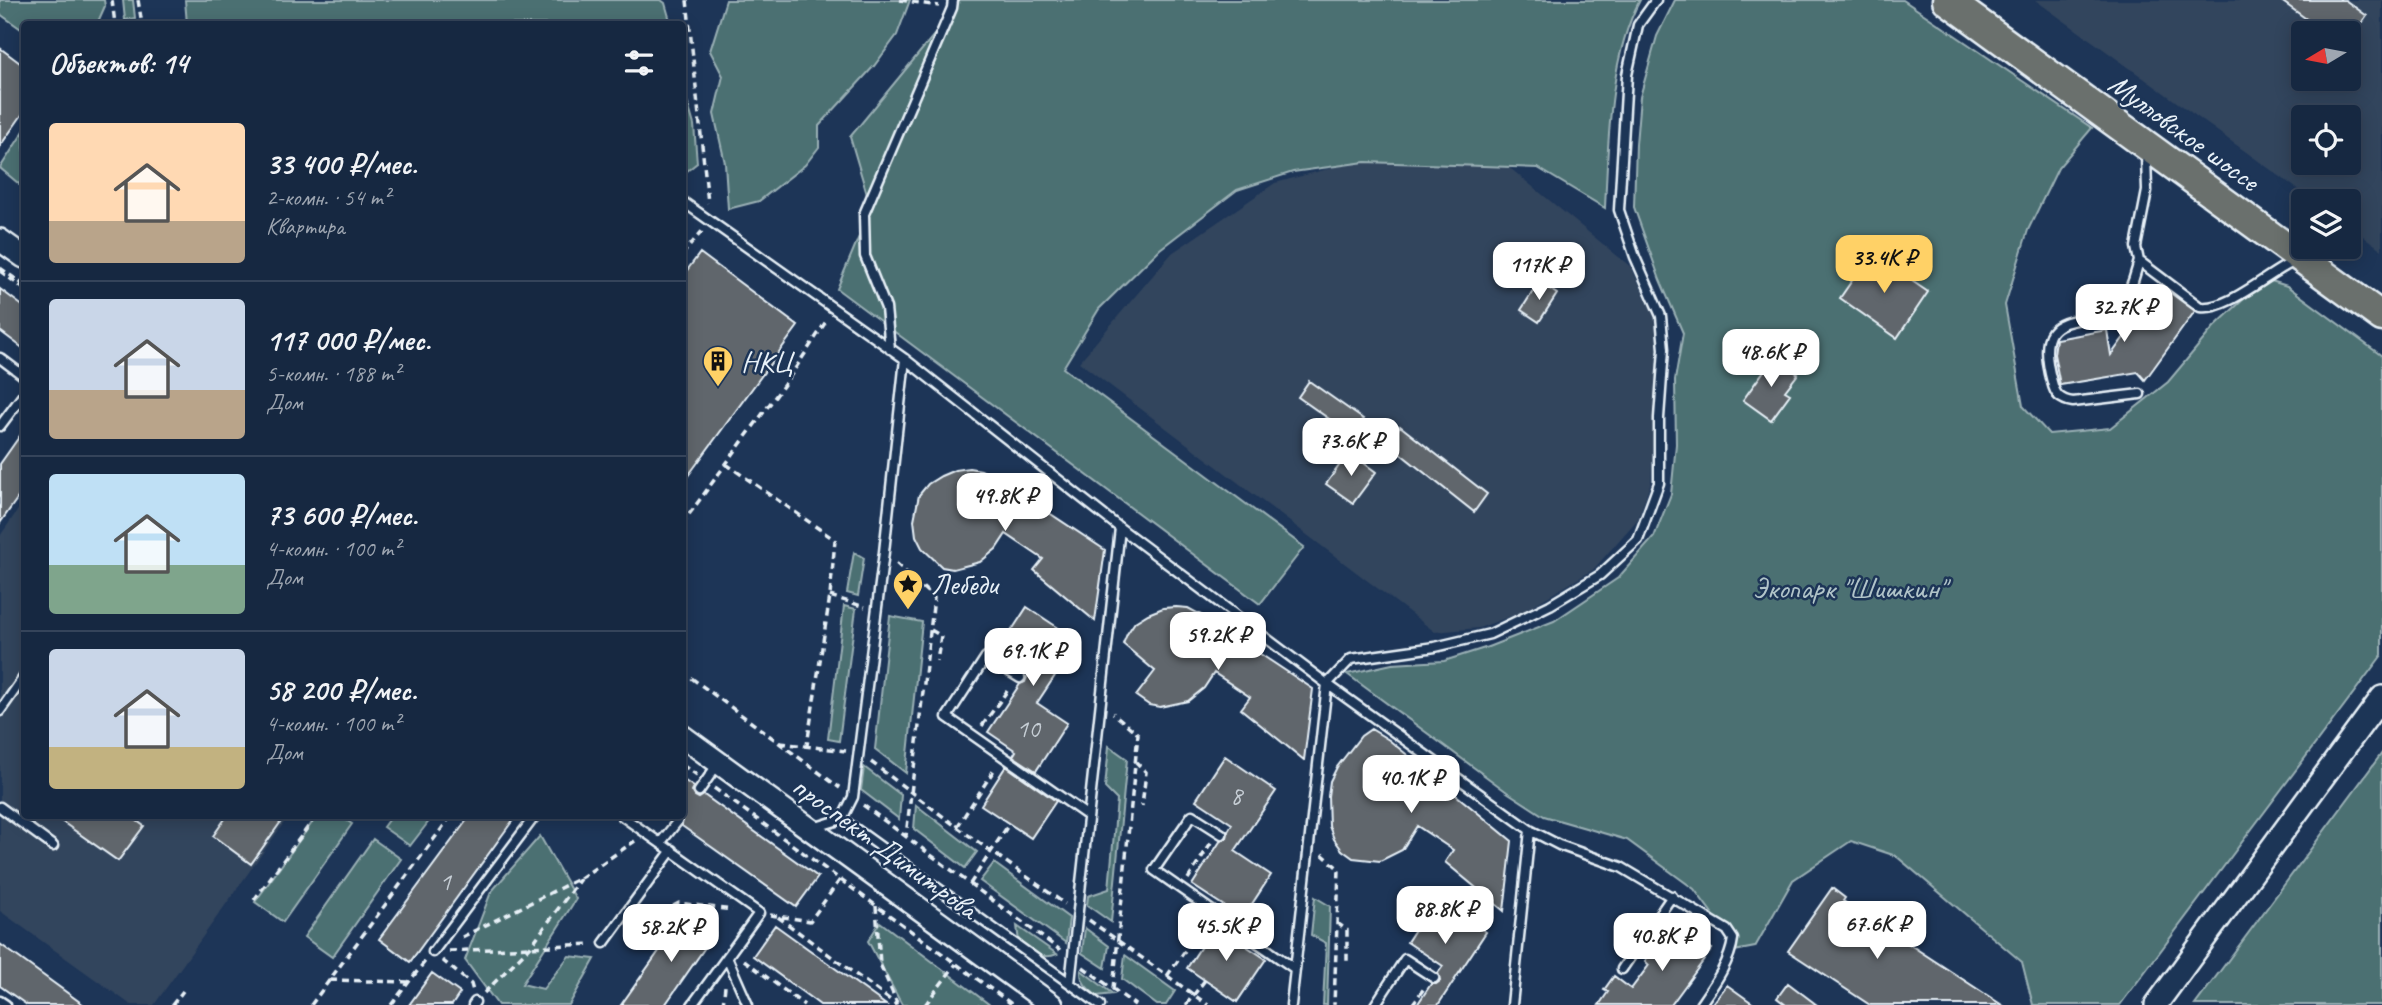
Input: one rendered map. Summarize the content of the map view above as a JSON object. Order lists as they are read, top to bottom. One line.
{"streets":{"highway":["Мулловское шоссе"],"main road":["проспект Димитрова"]},"parks":["Экопарк \"Шишкин\""],"places":{"building":["НКЦ"],"place":["Лебеди"]},"house_numbers":["10","8","1"],"north":"left","page":{"heading":"Объектов: 14","list":[{"name":"33 400 ₽/мес.","note":"2-комн. · 54 m² · Квартира"},{"name":"117 000 ₽/мес.","note":"5-комн. · 188 m² · Дом"},{"name":"73 600 ₽/мес.","note":"4-комн. · 100 m² · Дом"},{"name":"58 200 ₽/мес.","note":"4-комн. · 100 m² · Дом"}],"price":["33.4K ₽","117K ₽","32.7K ₽","48.6K ₽","73.6K ₽","49.8K ₽","59.2K ₽","69.1K ₽","40.1K ₽","88.8K ₽","67.6K ₽","45.5K ₽","58.2K ₽","40.8K ₽"]}}
